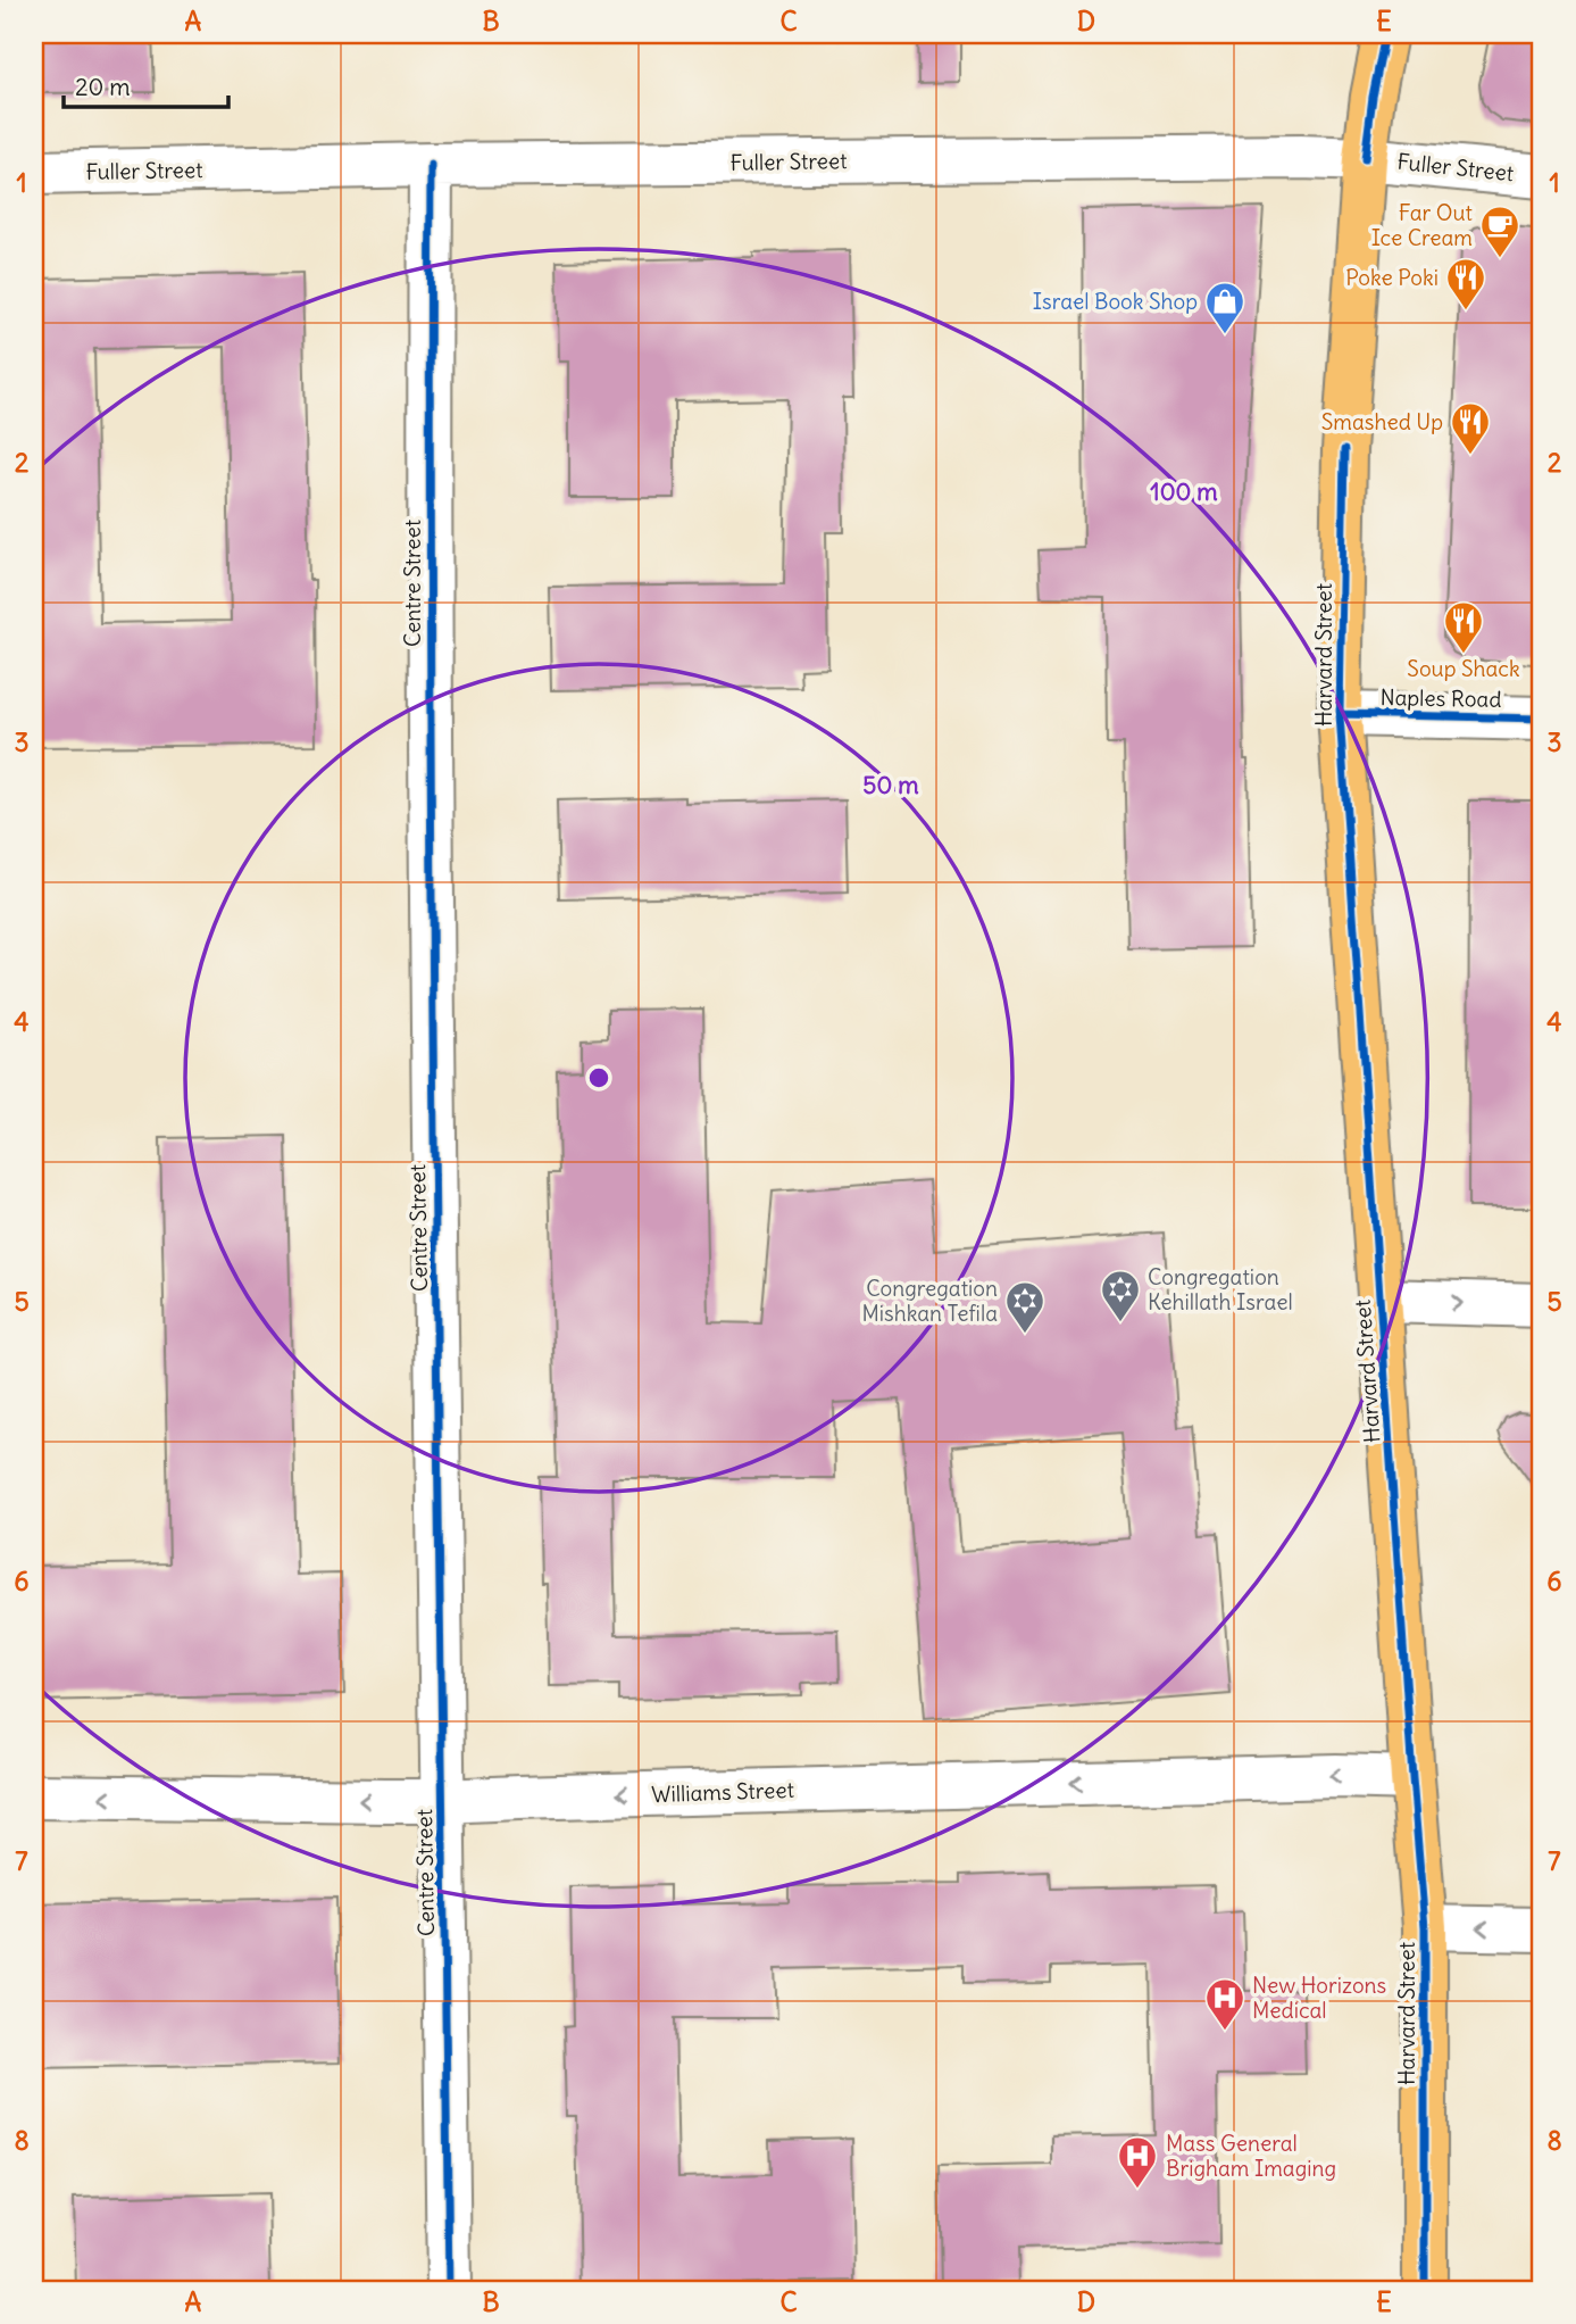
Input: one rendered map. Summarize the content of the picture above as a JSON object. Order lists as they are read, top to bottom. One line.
{"streets":{"main road":["Harvard Street"],"street":["Fuller Street","Centre Street","Naples Road","Williams Street"]},"crossings":[["Fuller Street","Centre Street"],["Fuller Street","Harvard Street"],["Centre Street","Williams Street"],["Harvard Street","Naples Road"],["Harvard Street","Williams Street"]],"one_way":["Williams Street"],"places":{"cafe":["Far Out Ice Cream"],"restaurant":["Poke Poki","Smashed Up","Soup Shack"],"shop":["Israel Book Shop"],"synagogue":["Congregation Kehillath Israel","Congregation Mishkan Tefila"],"hospital":["New Horizons Medical","Mass General Brigham Imaging"]},"scale_bar":"20 m","grid":{"columns":["A","B","C","D","E"],"rows":["1","2","3","4","5","6","7","8"]},"rings":["100 m","50 m"]}
